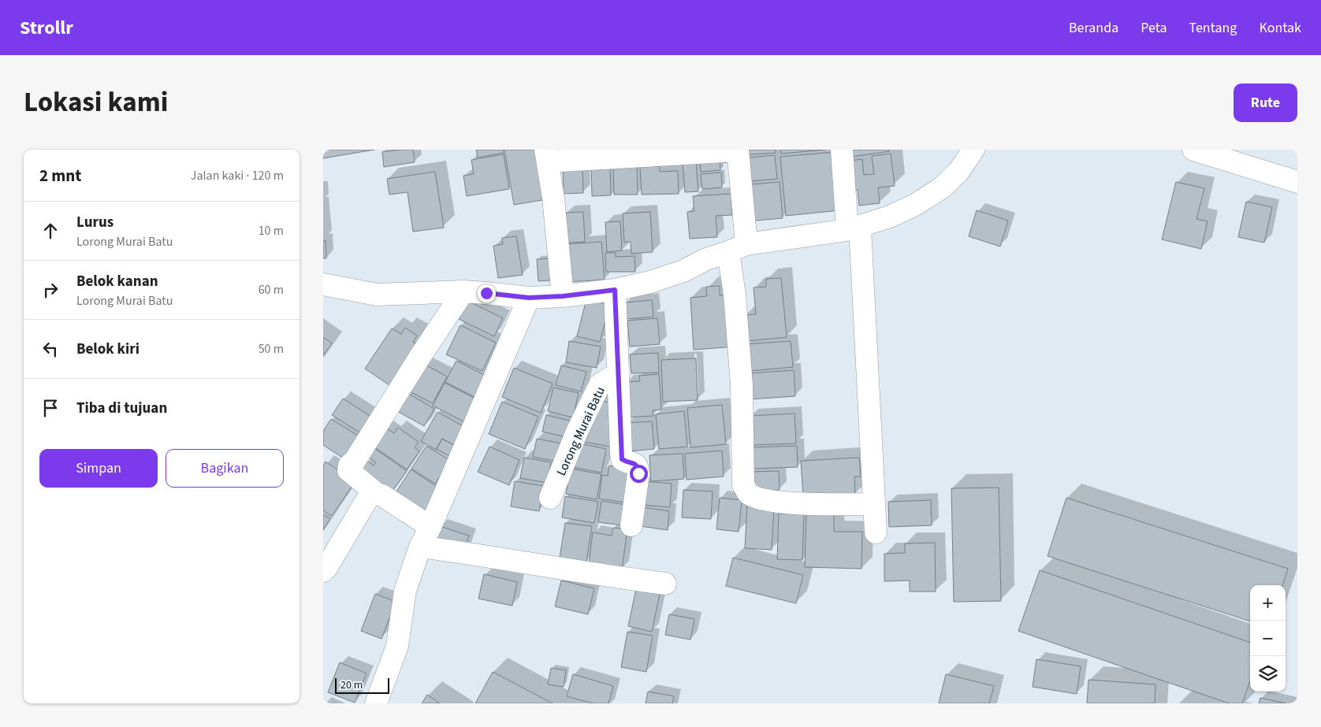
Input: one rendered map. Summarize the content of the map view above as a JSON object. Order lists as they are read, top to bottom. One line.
{"streets":{"street":["Lorong Murai Batu"]},"scale_bar":"20 m","page":{"header":"Strollr","nav":["Beranda","Peta","Tentang","Kontak"],"title":"Lokasi kami","buttons":["Rute",["Simpan","Bagikan"]],"heading":["2 mnt","Jalan kaki · 120 m"],"list":[["Lurus","Lorong Murai Batu","10 m"],["Belok kanan","Lorong Murai Batu","60 m"],["Belok kiri","50 m"],"Tiba di tujuan"],"map_buttons":["+","−"],"scale":"20 m"}}
